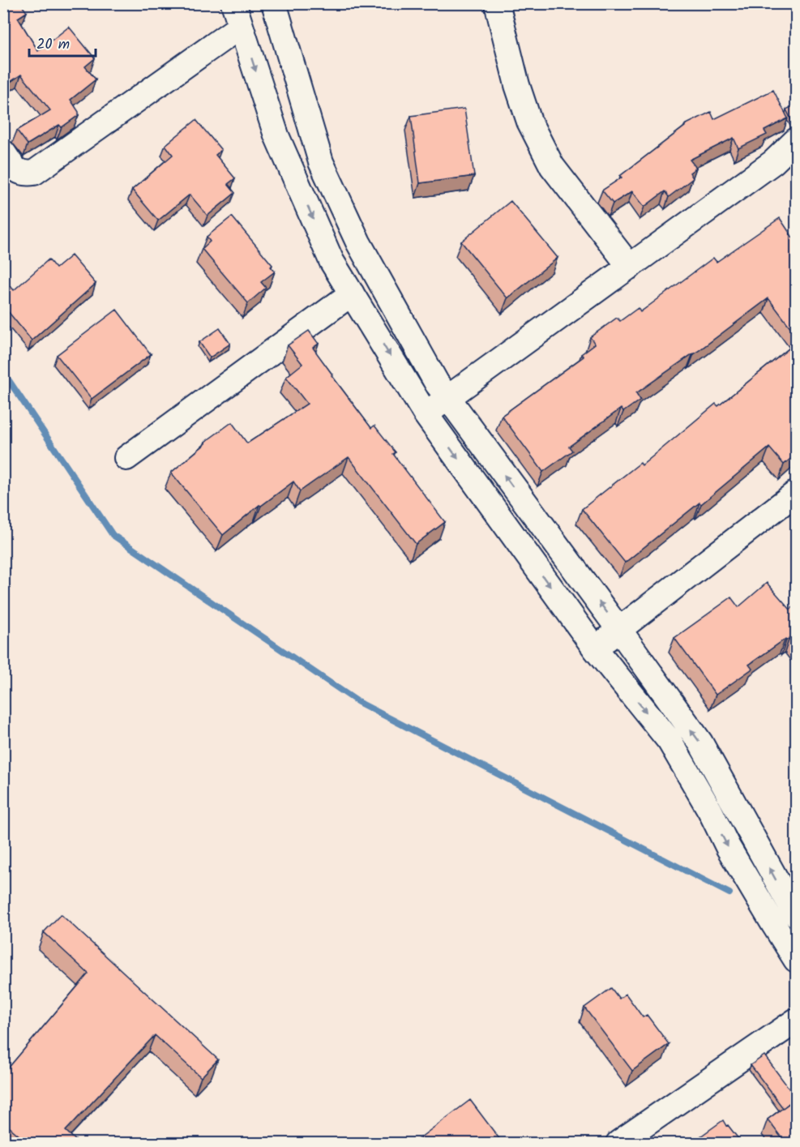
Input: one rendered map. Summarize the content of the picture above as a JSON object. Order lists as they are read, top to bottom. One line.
{"scale_bar":"20 m"}
